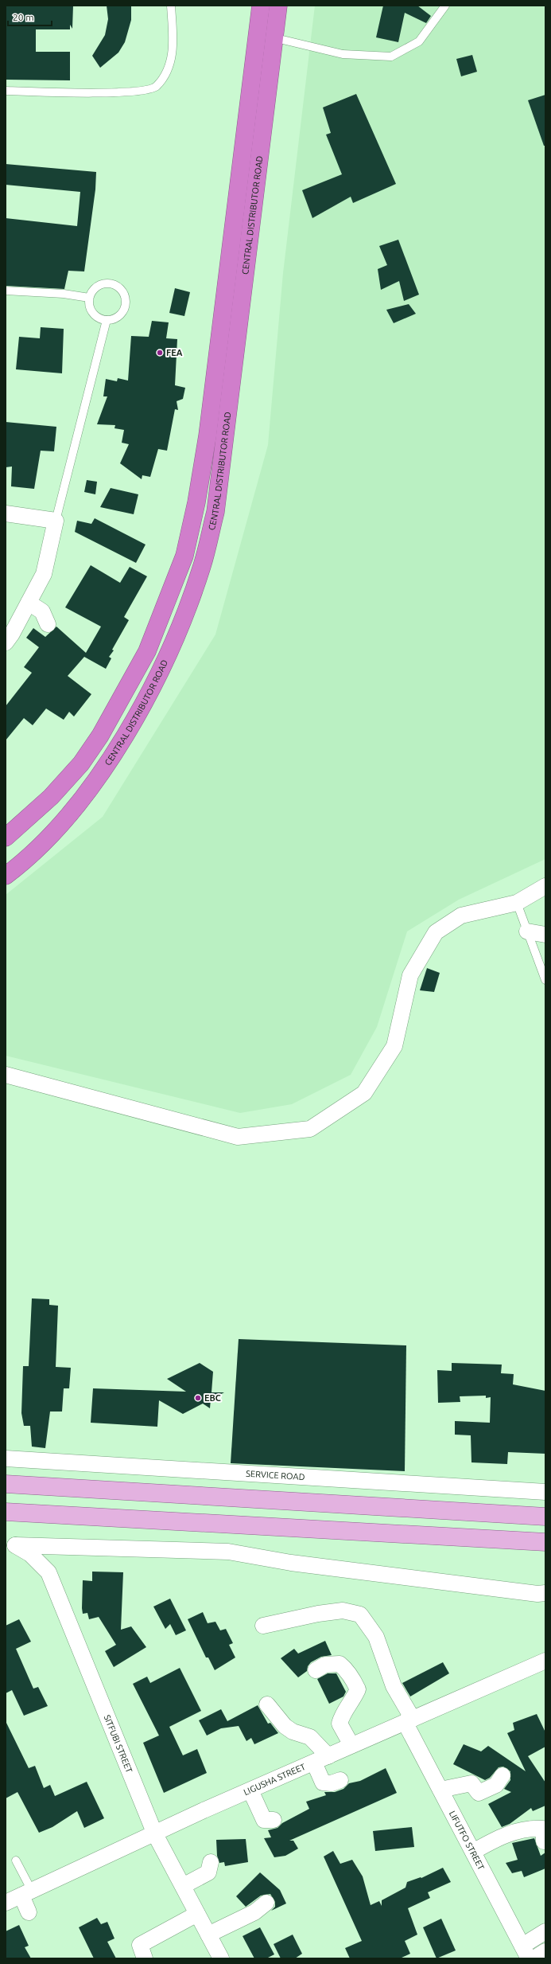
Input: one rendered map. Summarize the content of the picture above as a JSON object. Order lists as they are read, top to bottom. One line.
{"streets":{"highway":["CENTRAL DISTRIBUTOR ROAD"],"street":["SERVICE ROAD","SITFUBI STREET","LIGUSHA STREET","LIFUTFO STREET"]},"crossings":[["SITFUBI STREET","LIGUSHA STREET"],["LIGUSHA STREET","LIFUTFO STREET"]],"places":["FEA","EBC"],"scale_bar":"20 m"}
